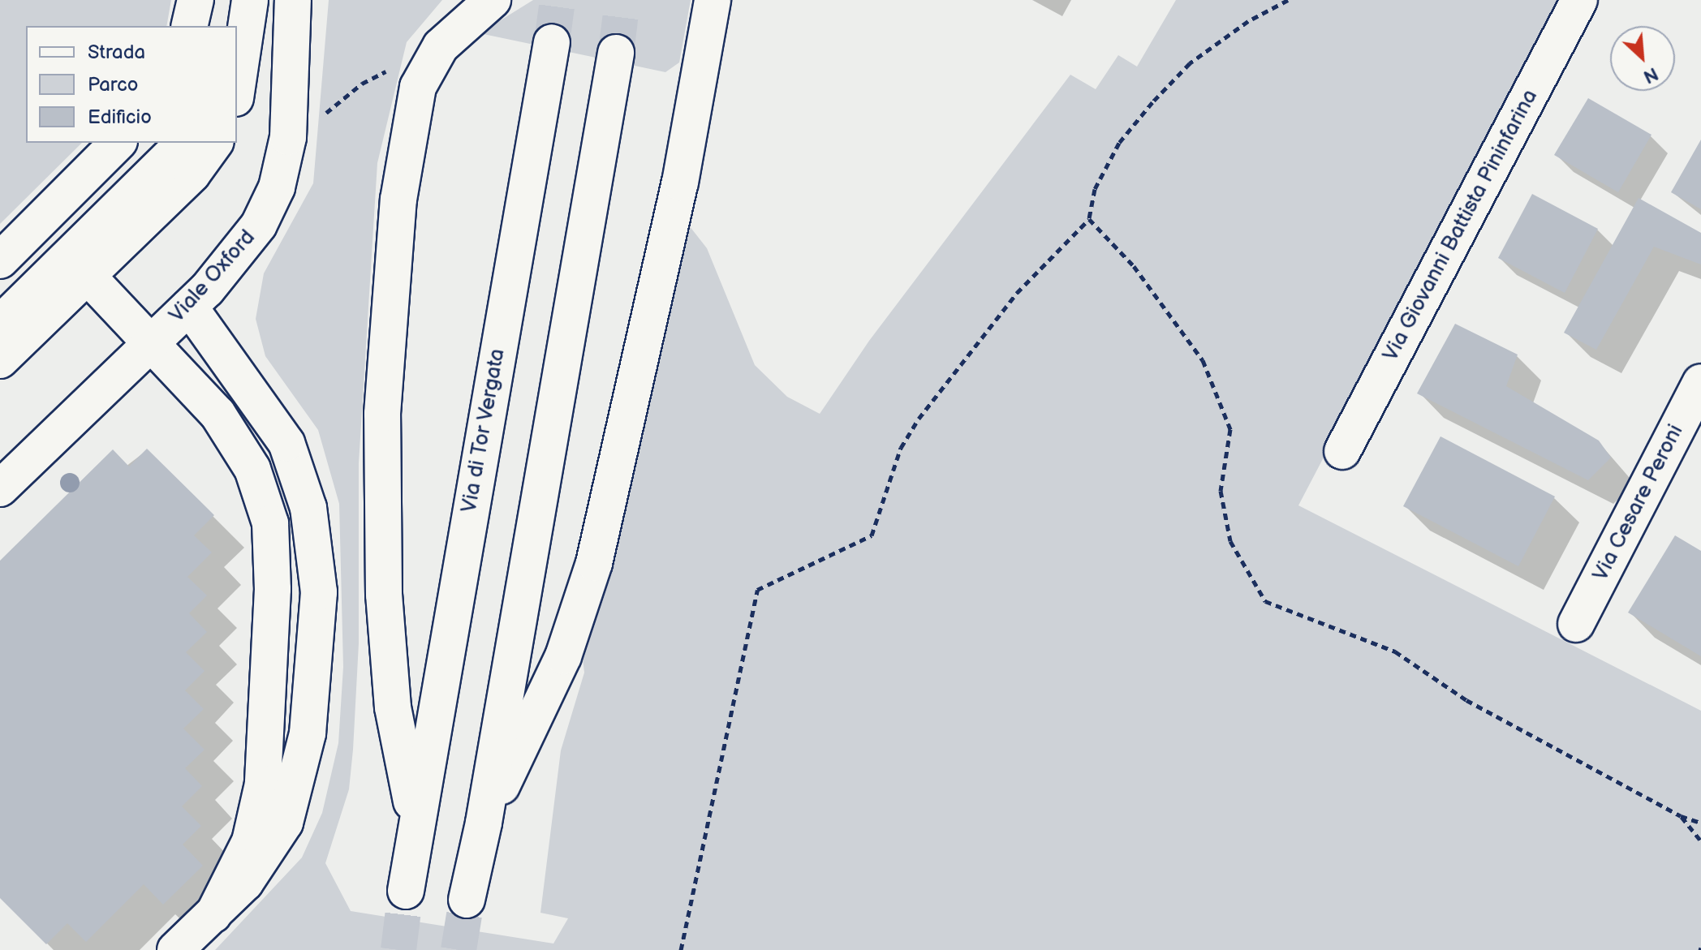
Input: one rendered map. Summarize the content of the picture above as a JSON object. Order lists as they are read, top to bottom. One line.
{"streets":{"main road":["Via Giovanni Battista Pininfarina","Viale Oxford","Via di Tor Vergata","Via Cesare Peroni"]},"legend":["Strada","Parco","Edificio"],"north":"bottom right"}
